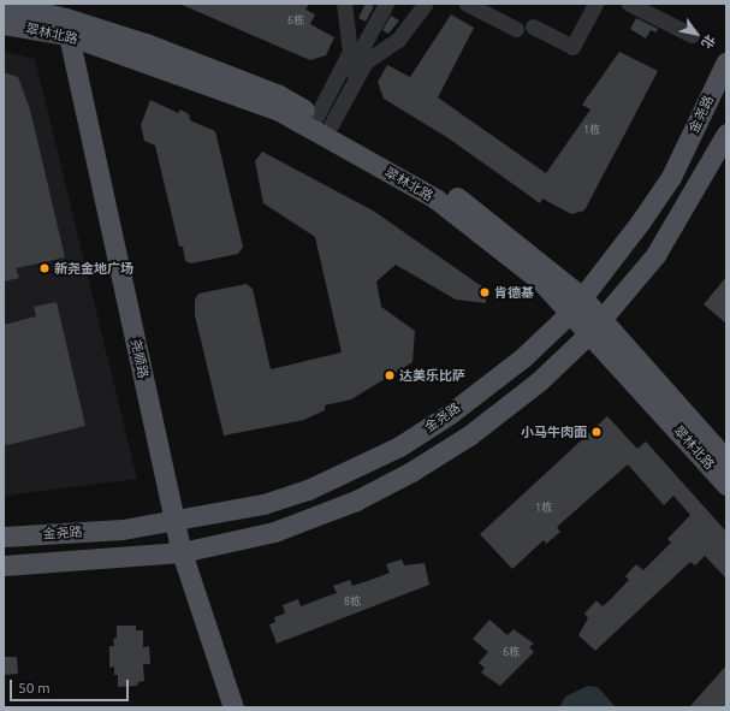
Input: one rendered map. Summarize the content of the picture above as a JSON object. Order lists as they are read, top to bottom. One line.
{"streets":{"main road":["翠林北路","金尧路","尧顺路"]},"crossings":[["翠林北路","金尧路"],["翠林北路","尧顺路"],["金尧路","尧顺路"]],"places":["新尧金地广场","肯德基","达美乐比萨","小马牛肉面"],"house_numbers":["6栋","1栋","1栋","8栋","6栋"],"scale_bar":"50 m","north":"bottom right"}
